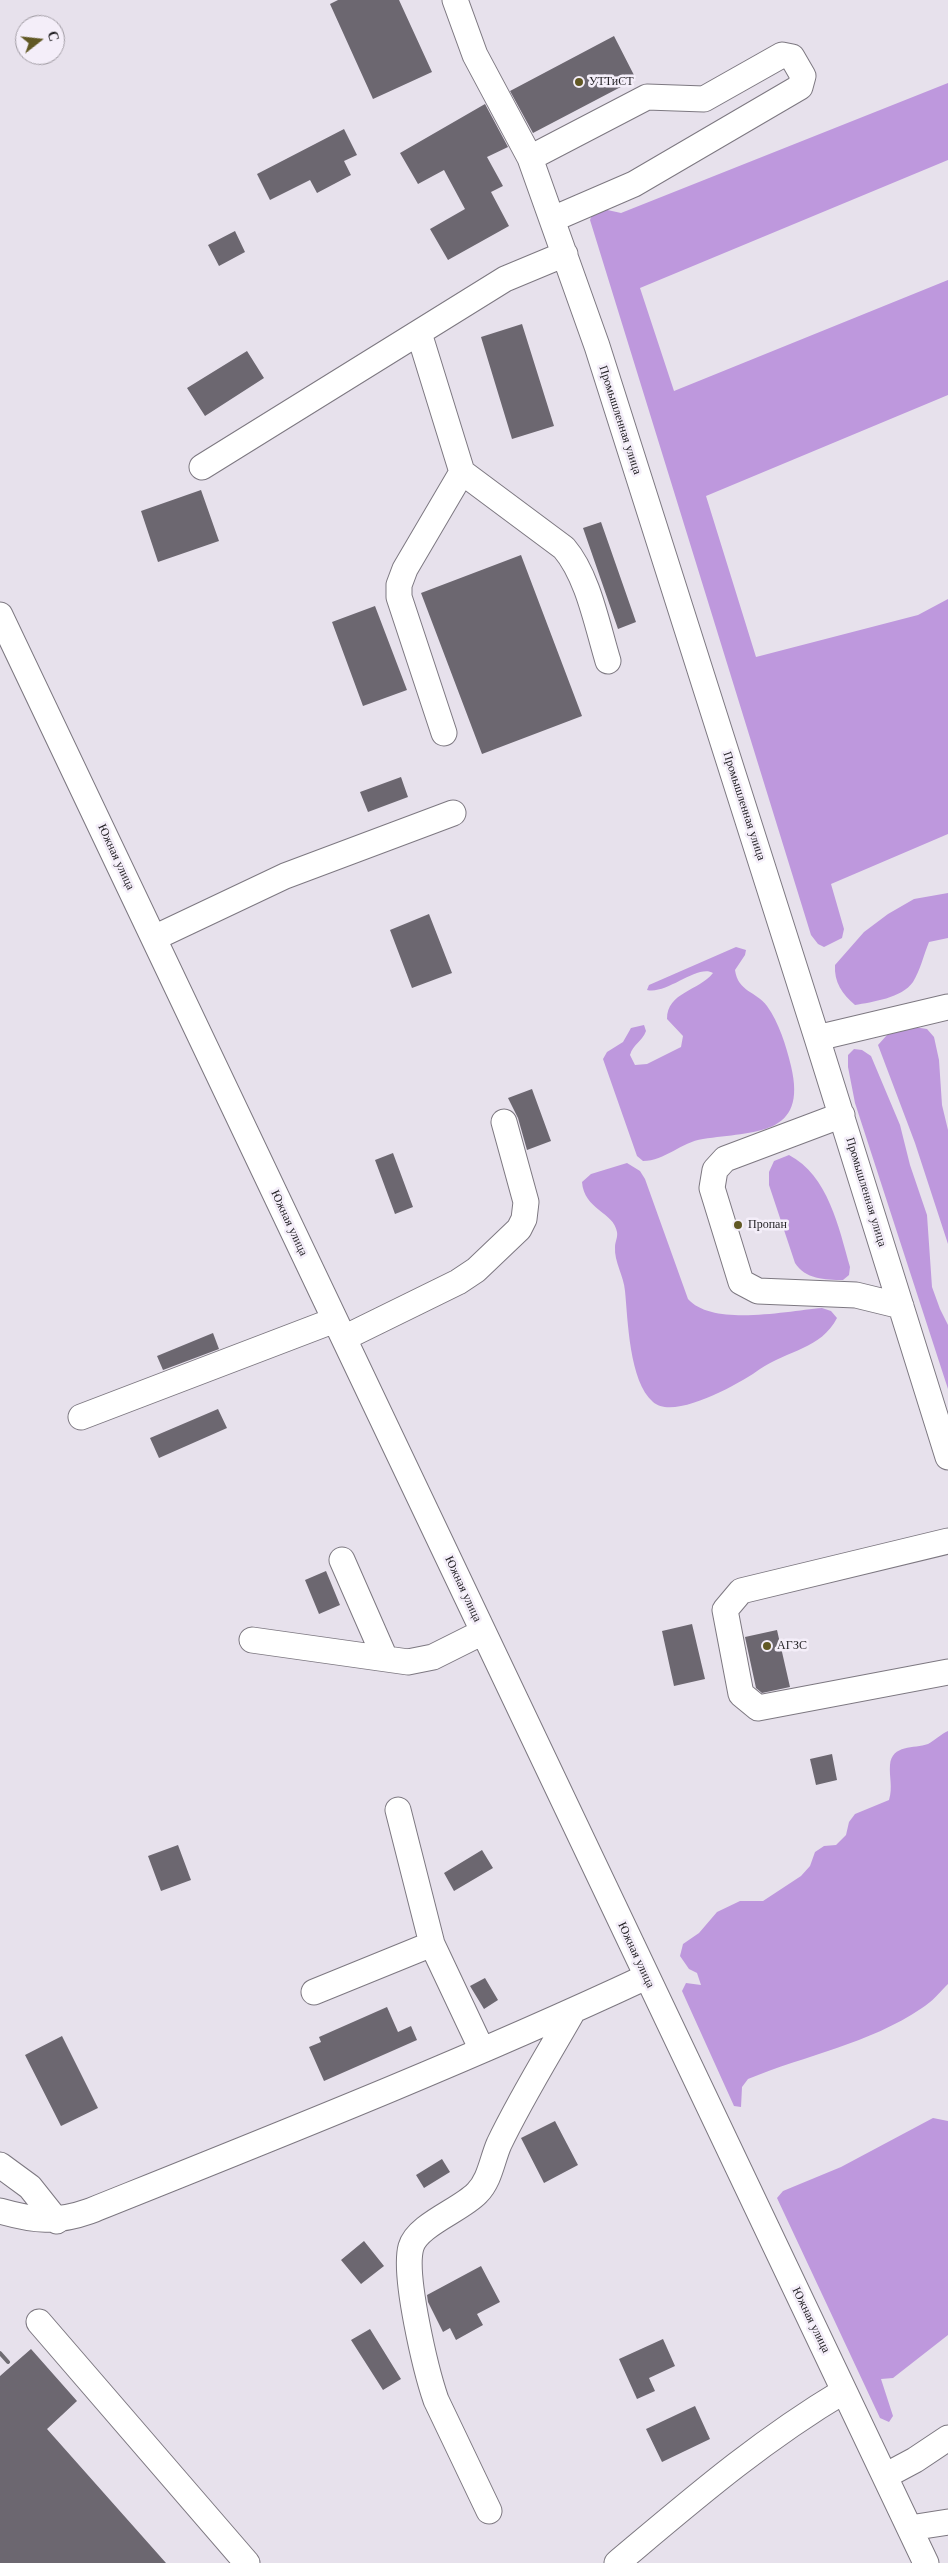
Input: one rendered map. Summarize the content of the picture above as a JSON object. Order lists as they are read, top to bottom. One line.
{"streets":{"street":["Промышленная улица","Южная улица"]},"places":["УТТиСТ","Пропан","АГЗС"],"north":"right"}
